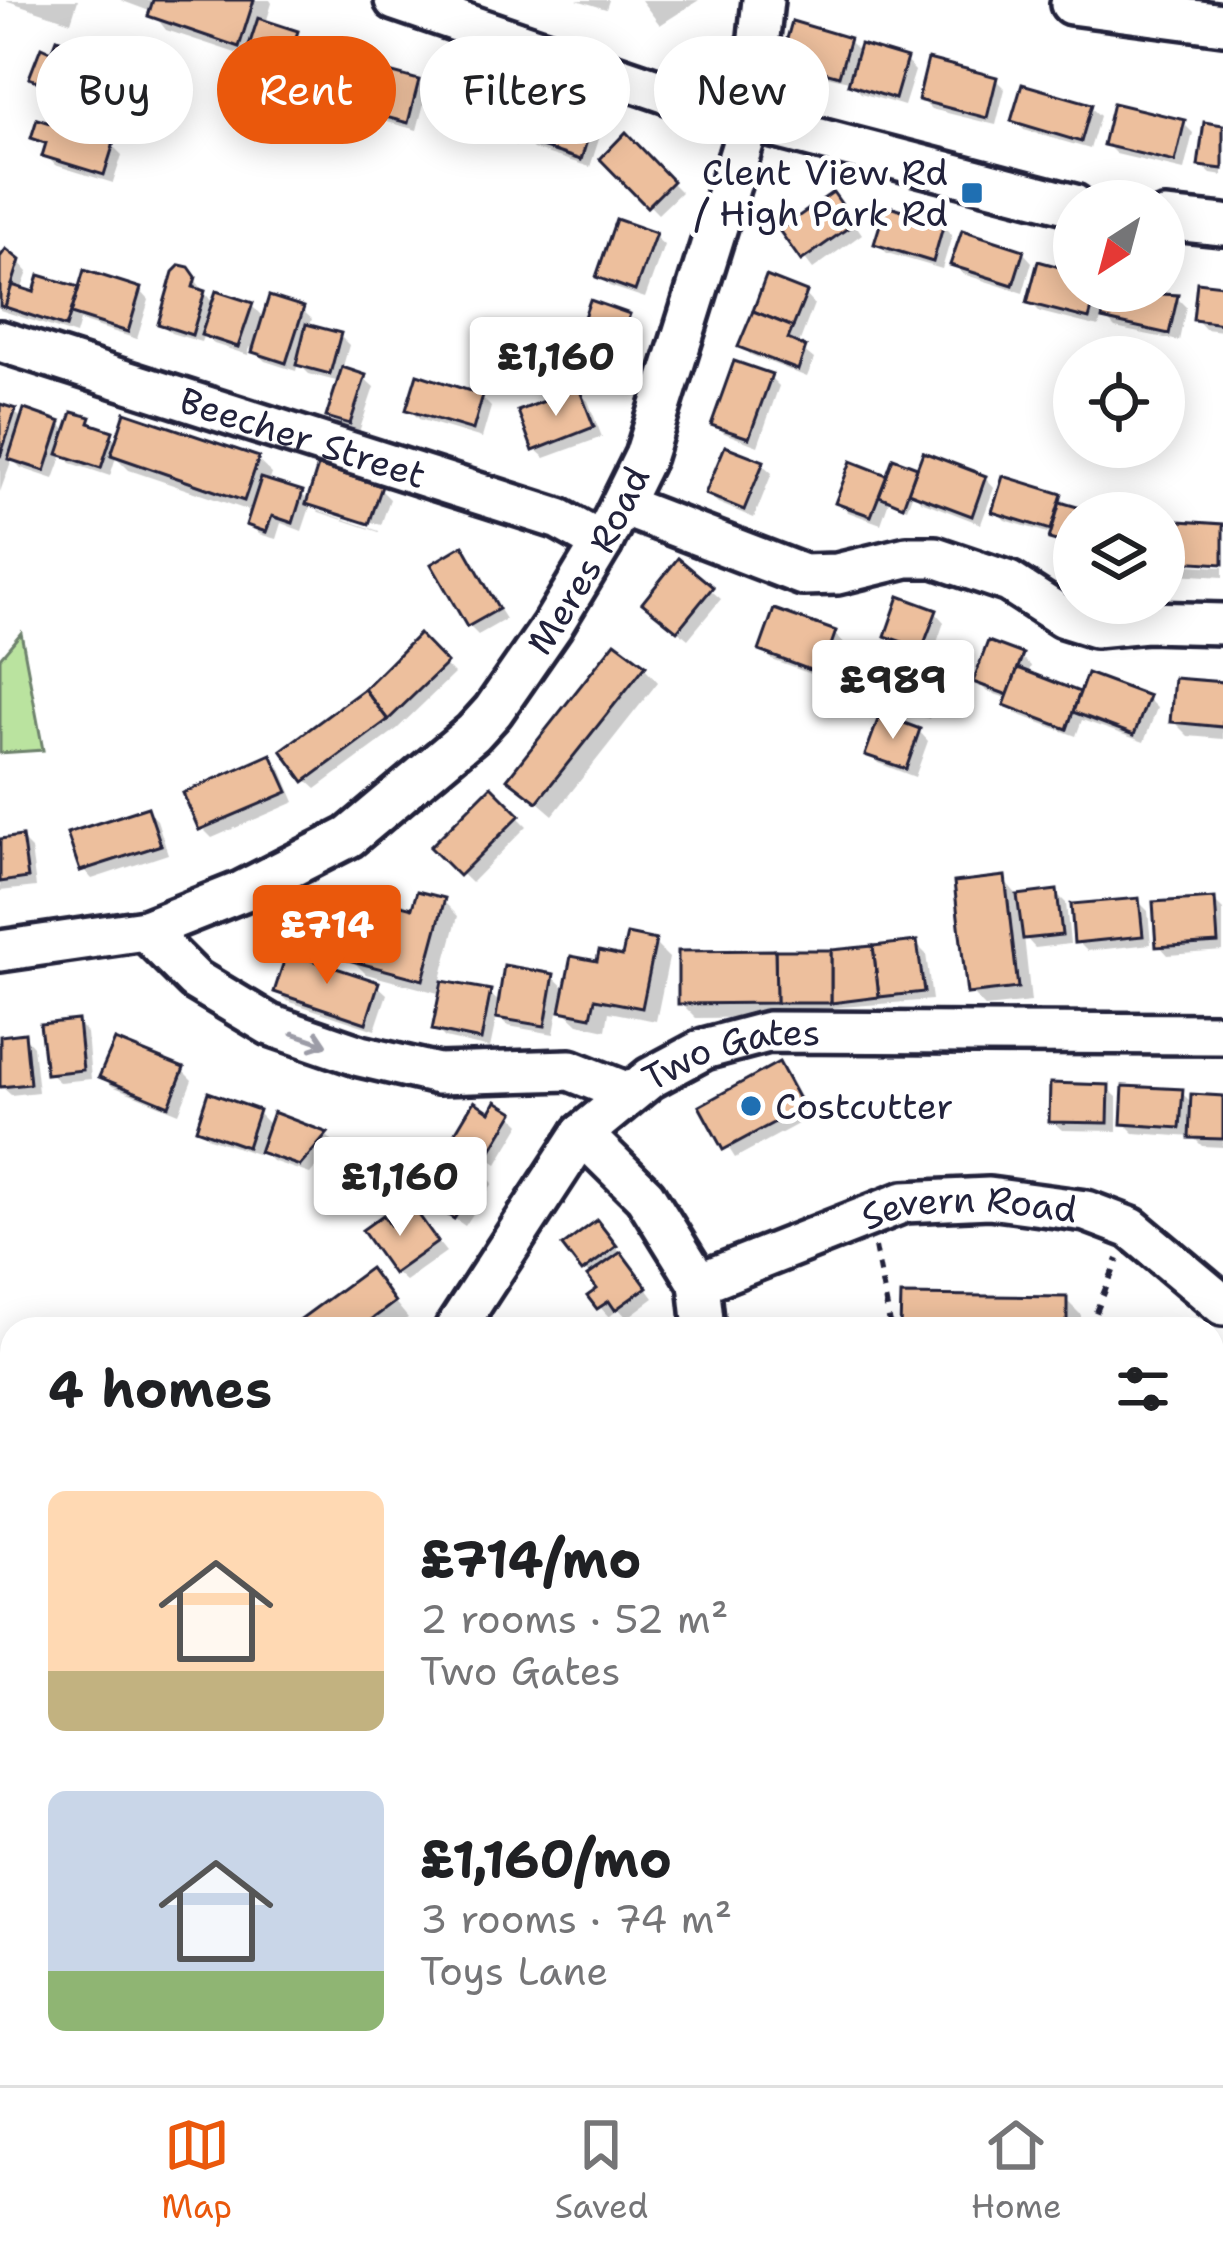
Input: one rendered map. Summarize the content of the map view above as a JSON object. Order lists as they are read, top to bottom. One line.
{"streets":{"street":["Beecher Street","Meres Road","Two Gates","Severn Road"]},"crossings":[["Beecher Street","Meres Road"],["Meres Road","Two Gates"]],"one_way":["Two Gates"],"places":{"transit":["Clent View Rd / High Park Rd"],"other":["Costcutter"]},"north":"bottom left","page":{"chip":["Buy","Rent","Filters","New"],"price":["£1,160","£989","£714","£1,160"],"heading":"4 homes","list":[{"name":"£714/mo","note":"2 rooms · 52 m² · Two Gates"},{"name":"£1,160/mo","note":"3 rooms · 74 m² · Toys Lane"}],"tabs":["Map","Saved","Home"]}}
